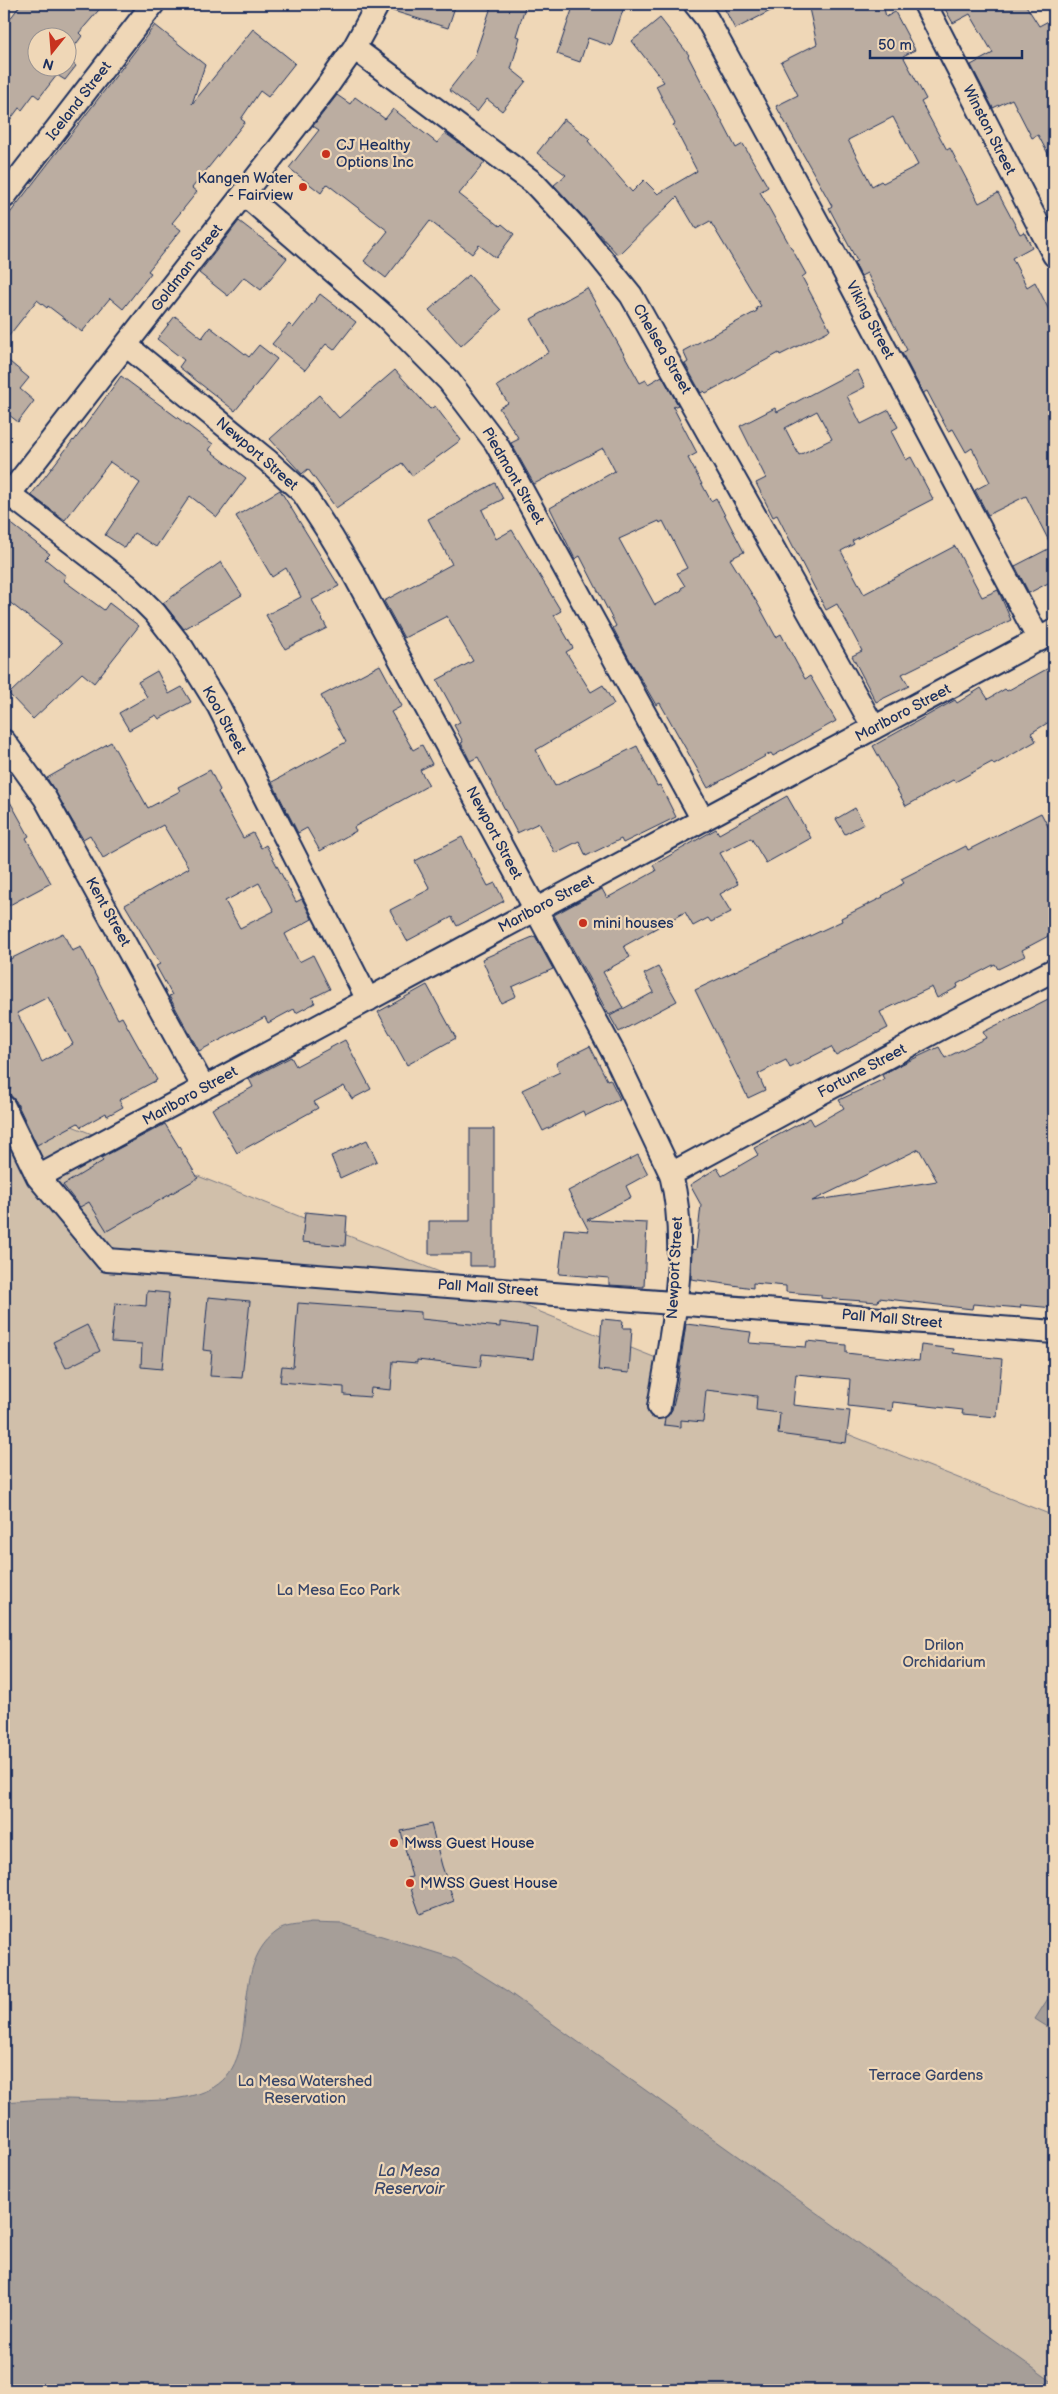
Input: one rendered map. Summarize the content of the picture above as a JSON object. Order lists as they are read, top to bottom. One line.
{"streets":{"street":["Iceland Street","Winston Street","Goldman Street","Viking Street","Chelsea Street","Newport Street","Piedmont Street","Marlboro Street","Kool Street","Kent Street","Fortune Street","Pall Mall Street"]},"crossings":[["Goldman Street","Chelsea Street"],["Goldman Street","Newport Street"],["Goldman Street","Piedmont Street"],["Goldman Street","Kool Street"],["Viking Street","Marlboro Street"],["Chelsea Street","Marlboro Street"],["Newport Street","Marlboro Street"],["Newport Street","Fortune Street"],["Newport Street","Pall Mall Street"],["Piedmont Street","Marlboro Street"],["Marlboro Street","Kool Street"],["Marlboro Street","Kent Street"],["Marlboro Street","Pall Mall Street"]],"water":["La Mesa Reservoir"],"parks":["La Mesa Eco Park","Drilon Orchidarium","Terrace Gardens","La Mesa Watershed Reservation"],"places":["CJ Healthy Options Inc","Kangen Water - Fairview","mini houses","Mwss Guest House","MWSS Guest House"],"scale_bar":"50 m","north":"bottom"}
